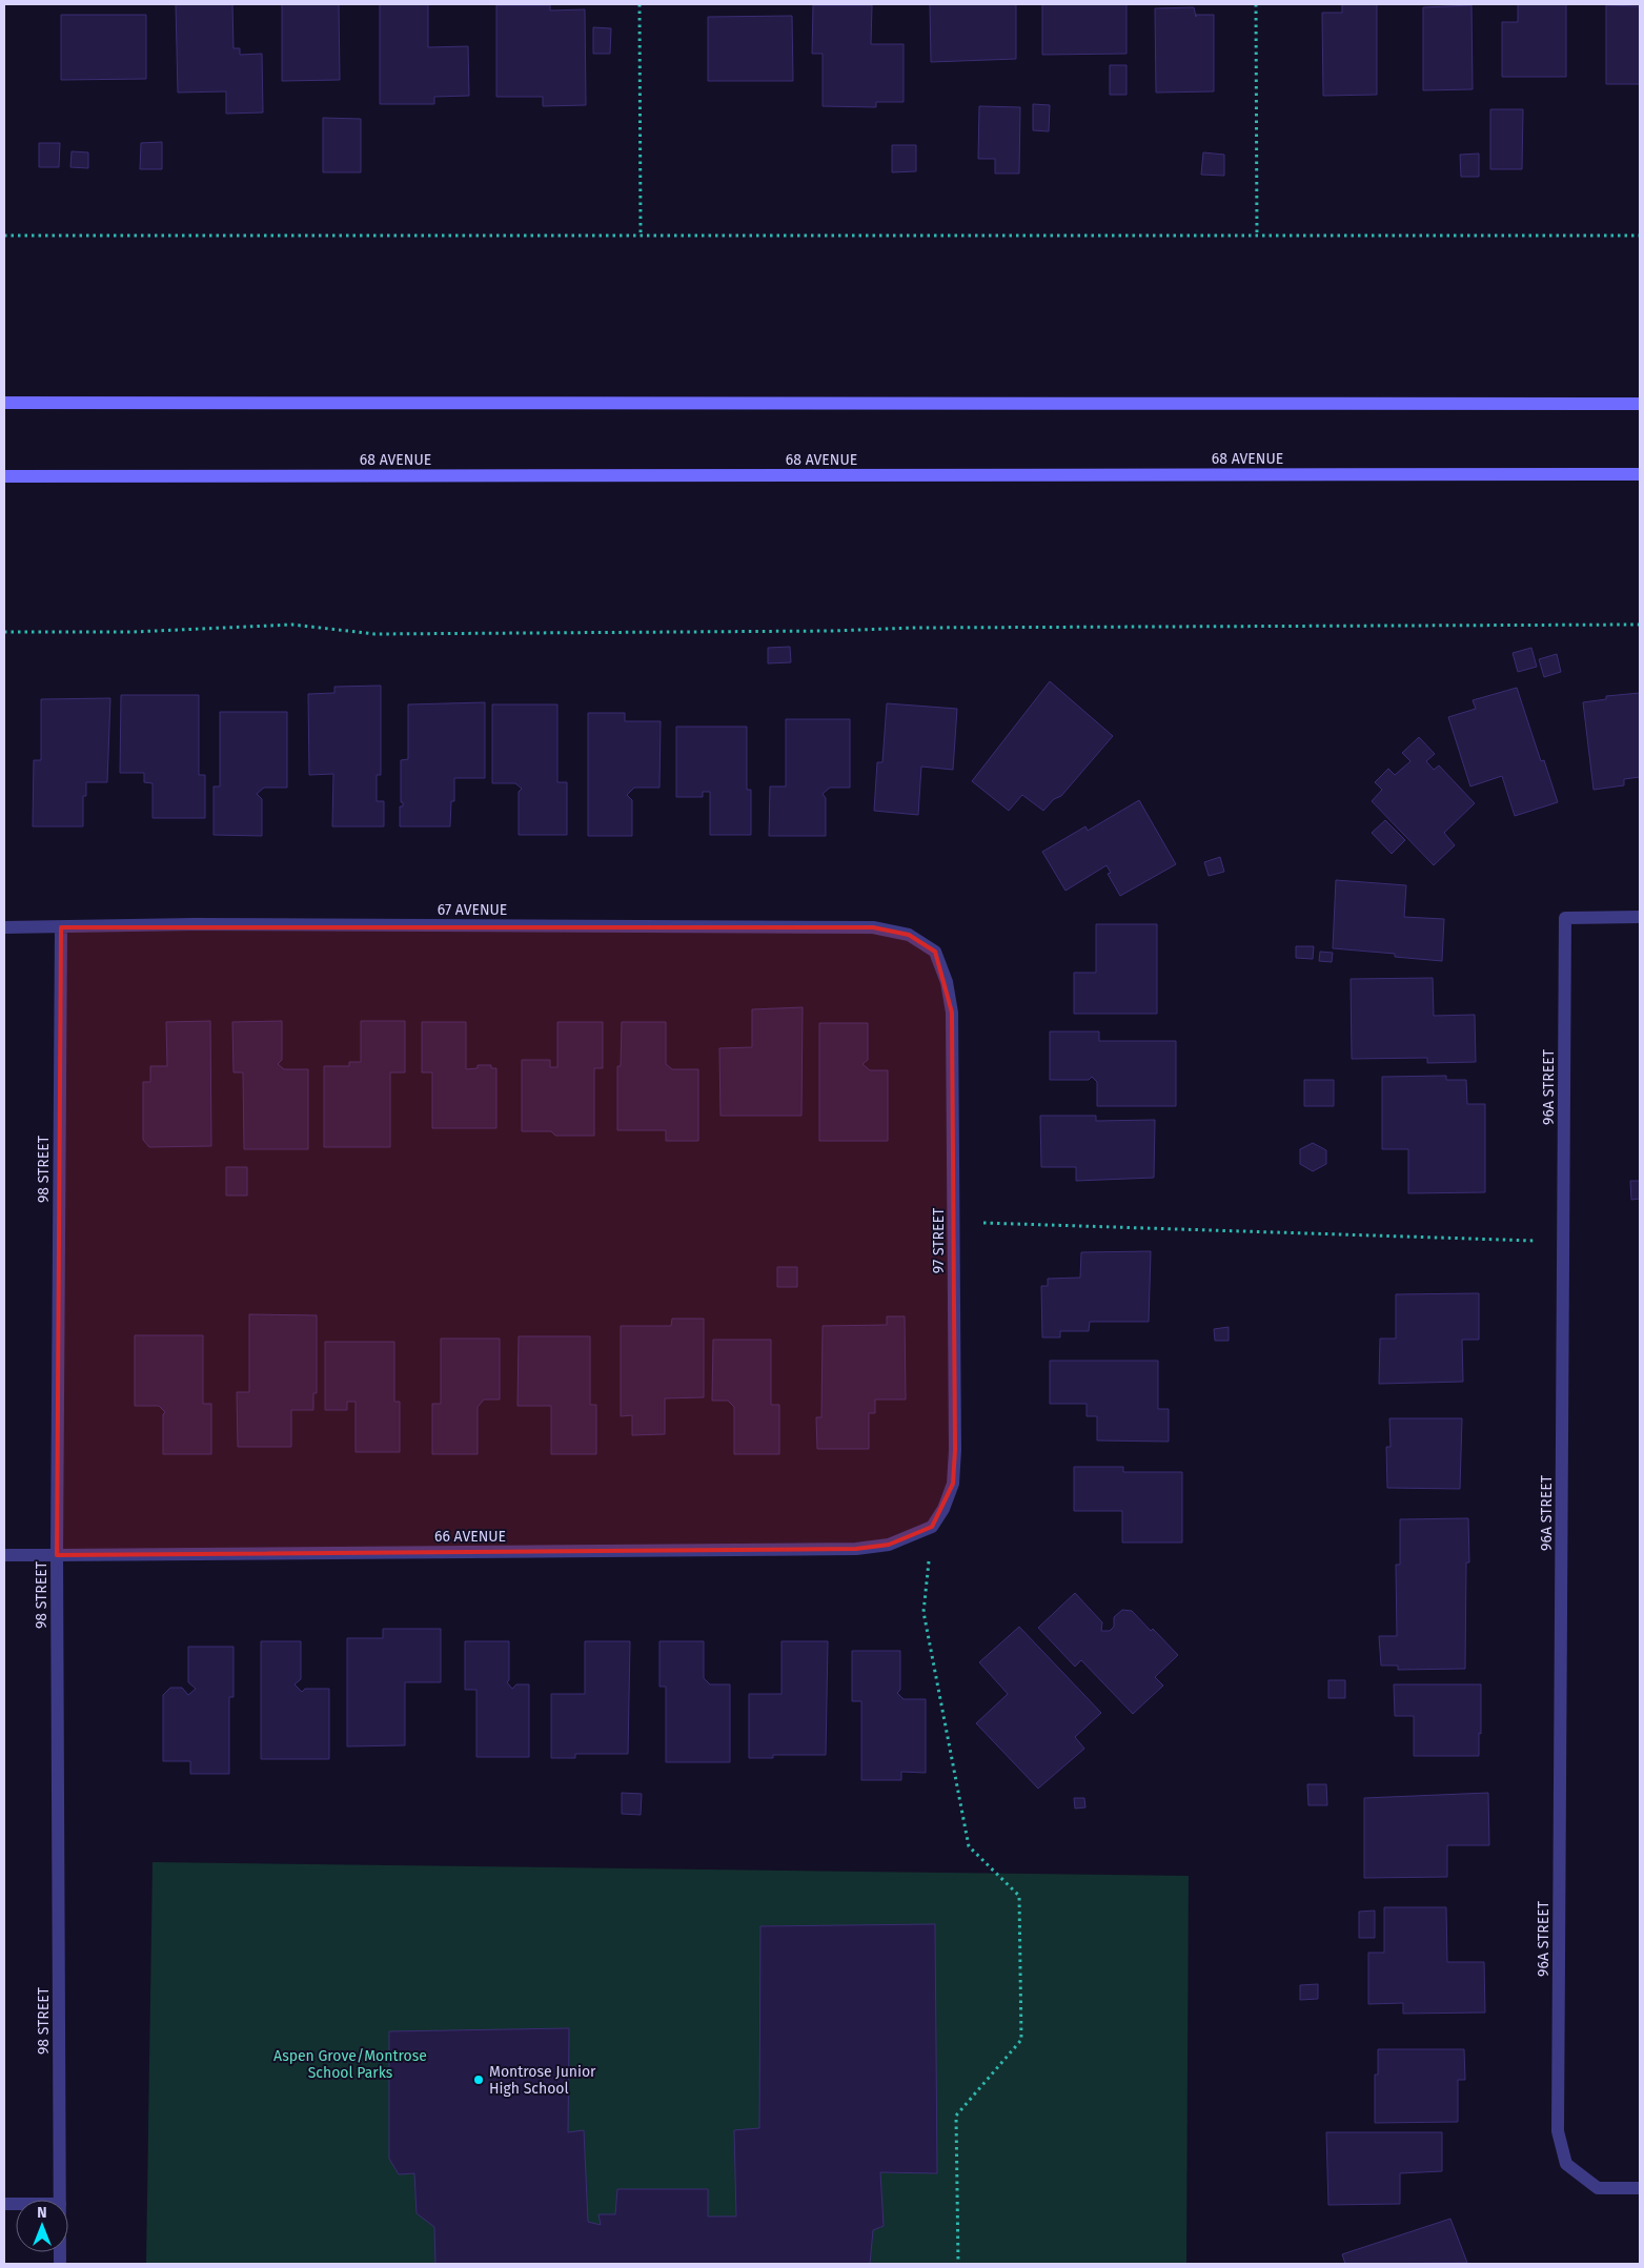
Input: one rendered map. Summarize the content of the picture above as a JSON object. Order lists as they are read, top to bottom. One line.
{"streets":{"main road":["68 AVENUE"],"street":["67 AVENUE","96A STREET","98 STREET","97 STREET","66 AVENUE"]},"crossings":[["67 AVENUE","98 STREET"],["67 AVENUE","97 STREET"],["98 STREET","66 AVENUE"],["97 STREET","66 AVENUE"]],"parks":["Aspen Grove/Montrose School Parks"],"places":["Montrose Junior High School"],"north":"top"}
